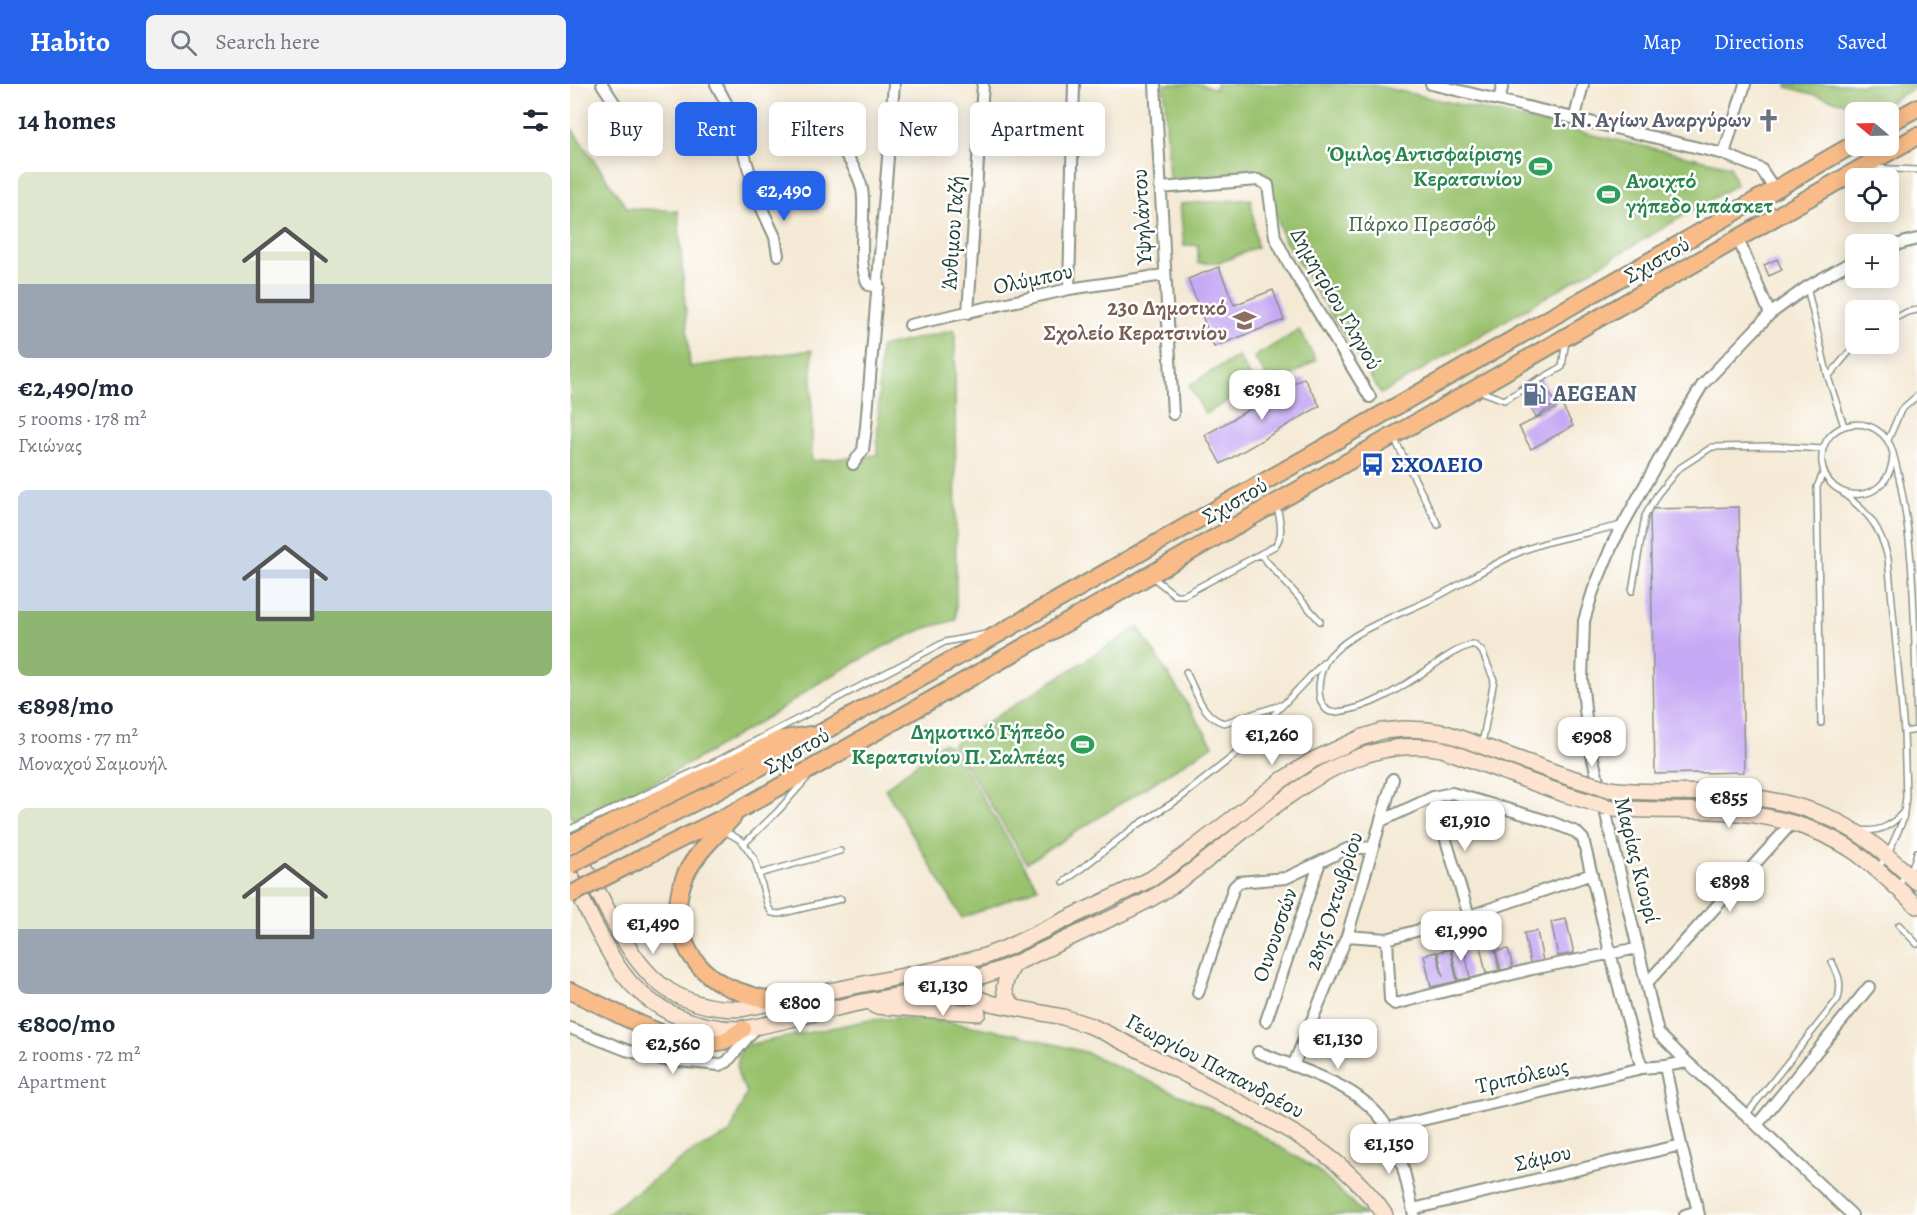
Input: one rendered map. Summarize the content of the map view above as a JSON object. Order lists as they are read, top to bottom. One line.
{"streets":{"main road":["Σχιστού","Γεωργίου Παπανδρέου"],"street":["Υψηλάντου","Άνθιμου Γαζή","Ολύμπου","Δημητρίου Γληνού","Μαρίας Κιουρί","28ης Οκτωβρίου","Οινουσσών","Τριπόλεως","Σάμου"]},"crossings":[["Υψηλάντου","Ολύμπου"],["Υψηλάντου","Δημητρίου Γληνού"],["Άνθιμου Γαζή","Ολύμπου"]],"parks":["Πάρκο Πρεσσόφ"],"places":{"church":["Ι. Ν. Αγίων Αναργύρων"],"sports":["Όμιλος Αντισφαίρισης Κερατσινίου","Ανοιχτό γήπεδο μπάσκετ","Δημοτικό Γήπεδο Κερατσινίου Π. Σαλπέας"],"school or university":["23o Δημοτικό Σχολείο Κερατσινίου"],"fuel station":["AEGEAN"],"bus stop":["ΣΧΟΛΕΙΟ"]},"north":"left","page":{"header":"Habito","search":"Search here","nav":["Map","Directions","Saved"],"heading":"14 homes","map_buttons":["+","−"],"chip":["Buy","Rent","Filters","New","Apartment"],"list":[{"name":"€2,490/mo","note":"5 rooms · 178 m² · Γκιώνας"},{"name":"€898/mo","note":"3 rooms · 77 m² · Μοναχού Σαμουήλ"},{"name":"€800/mo","note":"2 rooms · 72 m² · Apartment"}],"price":["€2,490","€981","€1,260","€908","€855","€1,910","€898","€1,490","€1,990","€1,130","€800","€1,130","€2,560","€1,150"]}}
